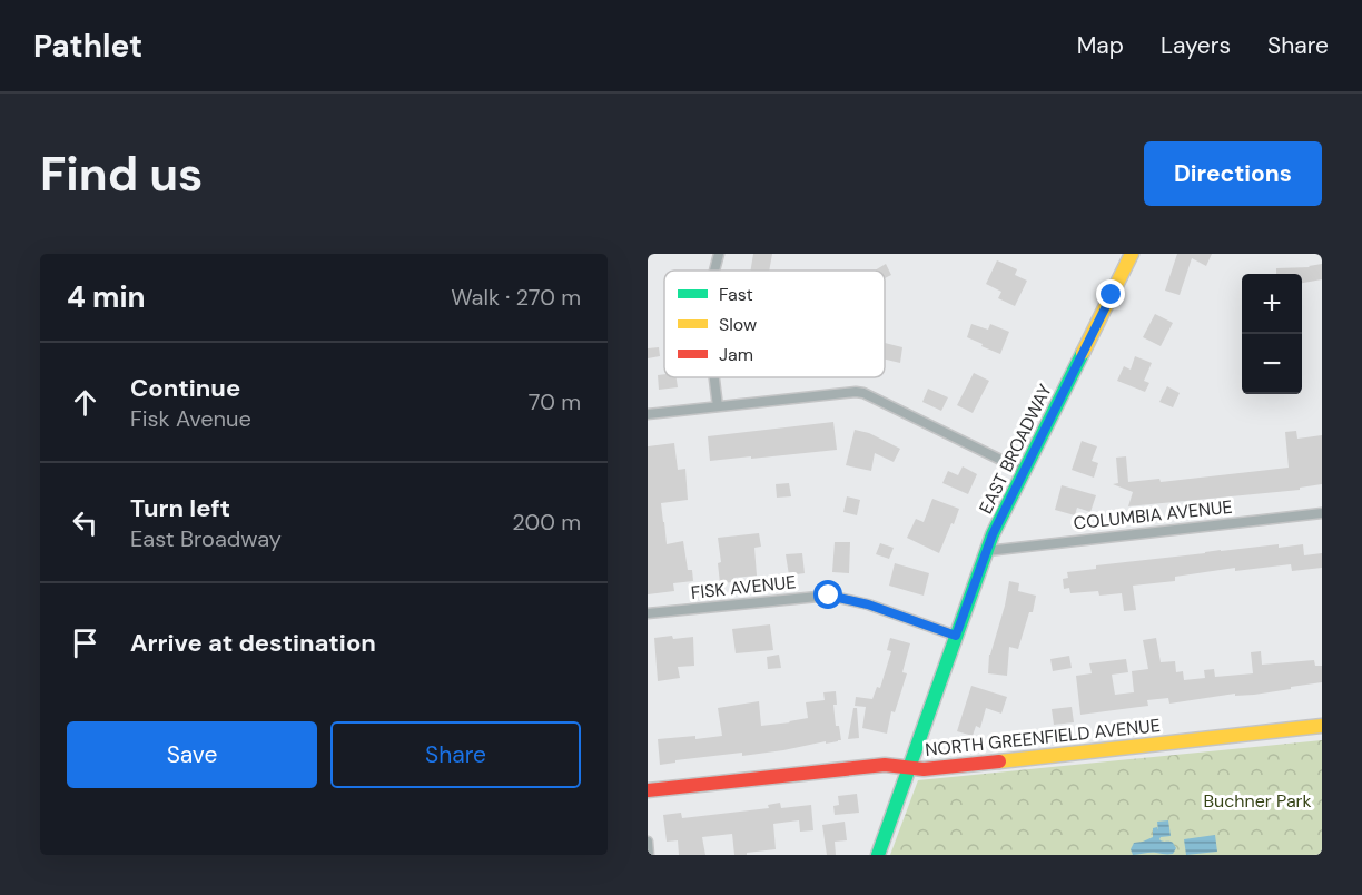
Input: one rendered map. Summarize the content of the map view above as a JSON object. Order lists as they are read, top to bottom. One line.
{"streets":{"street":["EAST BROADWAY","COLUMBIA AVENUE","FISK AVENUE","NORTH GREENFIELD AVENUE"]},"crossings":[["EAST BROADWAY","COLUMBIA AVENUE"],["EAST BROADWAY","FISK AVENUE"],["EAST BROADWAY","NORTH GREENFIELD AVENUE"]],"parks":["Buchner Park"],"legend":["Fast","Slow","Jam"],"page":{"header":"Pathlet","nav":["Map","Layers","Share"],"buttons":["Directions",["Save","Share"]],"title":"Find us","heading":["4 min","Walk · 270 m"],"map_buttons":["+","−"],"list":[["Continue","Fisk Avenue","70 m"],["Turn left","East Broadway","200 m"],"Arrive at destination"]}}
